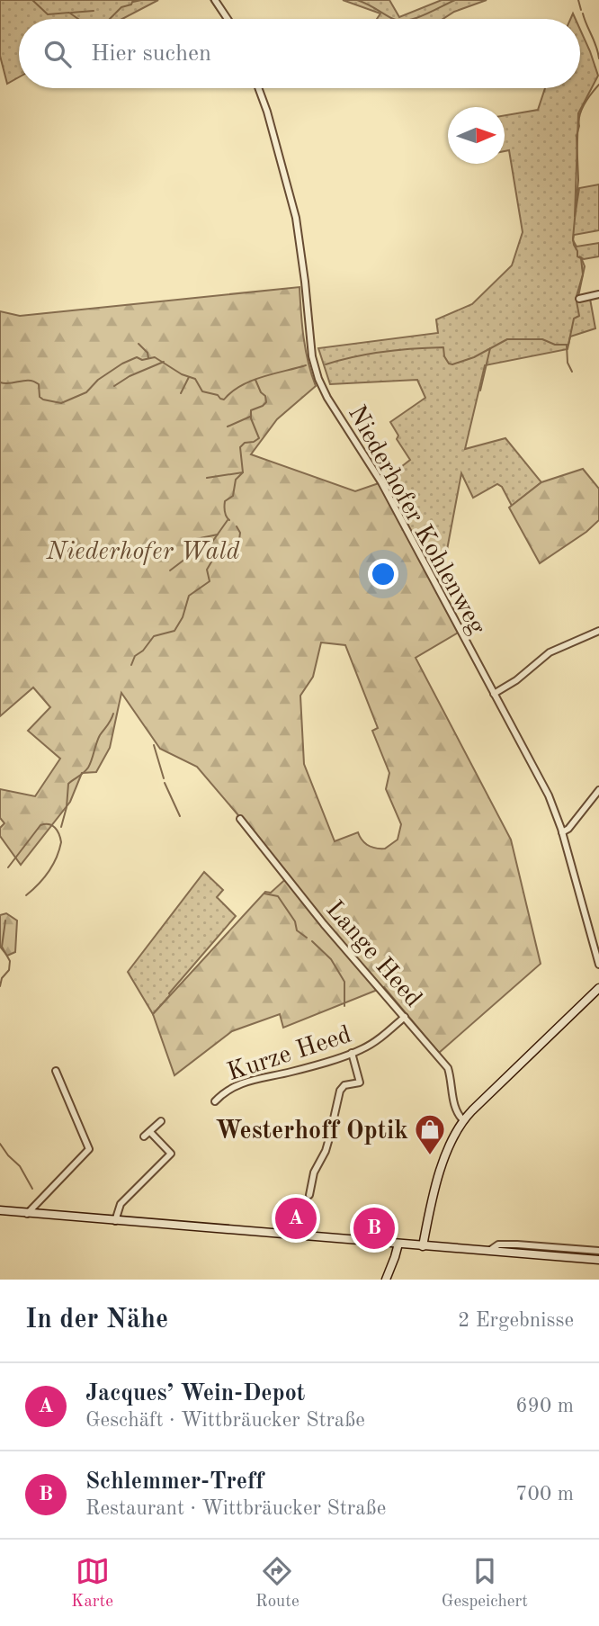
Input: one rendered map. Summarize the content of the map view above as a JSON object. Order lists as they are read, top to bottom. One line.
{"streets":{"street":["Niederhofer Kohlenweg","Lange Heed","Kurze Heed"]},"crossings":[["Lange Heed","Kurze Heed"]],"parks":["Niederhofer Wald"],"places":{"shop":["Westerhoff Optik"]},"north":"right","page":{"search":"Hier suchen","pins":["A","B"],"heading":["In der Nähe","2 Ergebnisse"],"list":[{"mark":"A","name":"Jacques’ Wein-Depot","note":"Geschäft · Wittbräucker Straße","value":"690 m"},{"mark":"B","name":"Schlemmer-Treff","note":"Restaurant · Wittbräucker Straße","value":"700 m"}],"nav":["Karte","Route","Gespeichert"]}}
